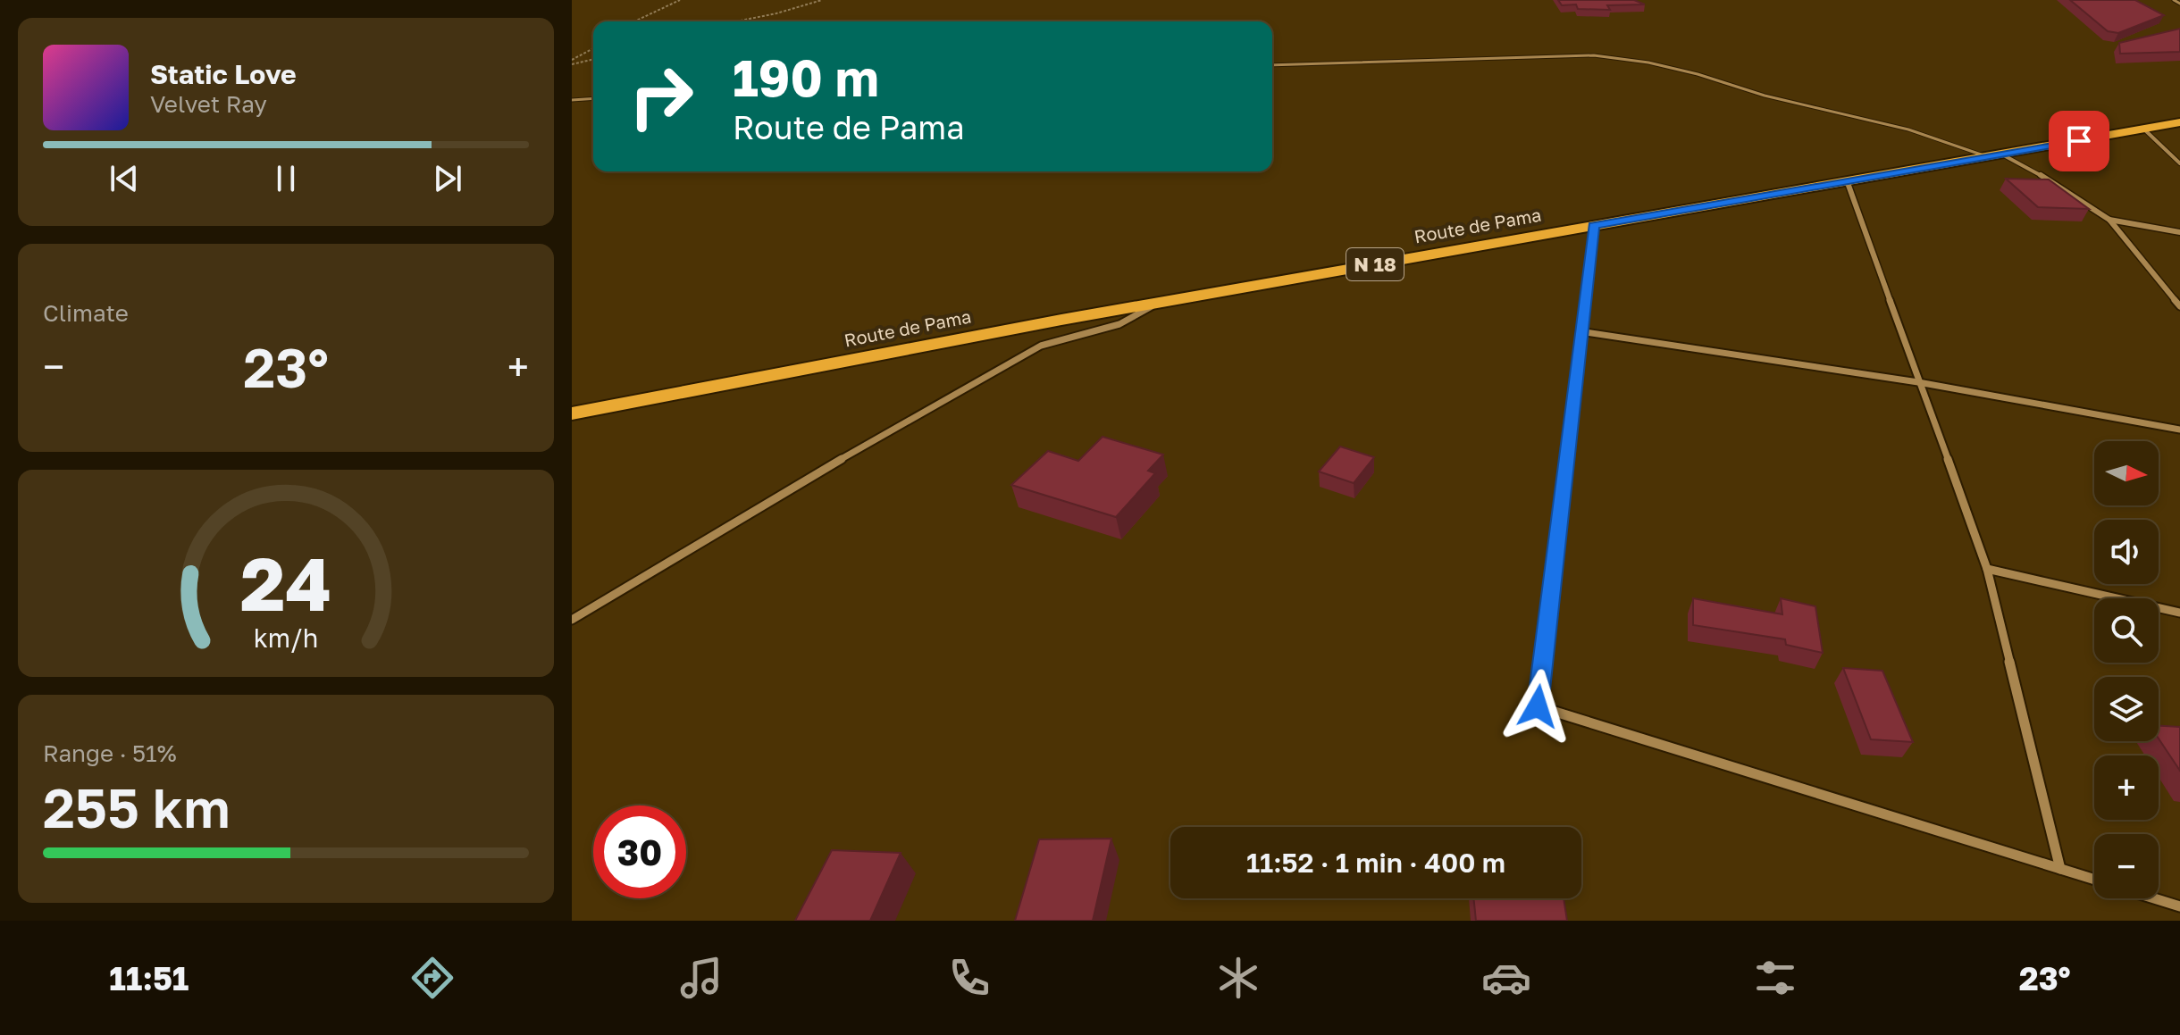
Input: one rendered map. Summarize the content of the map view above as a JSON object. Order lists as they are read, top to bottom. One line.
{"streets":{"highway":["Route de Pama","N 18"]},"north":"right","page":{"turn":["190 m","Route de Pama"],"song":["Static Love","Velvet Ray"],"tile":["Climate",["Range · 51%","255 km"]],"heat":["−","23°","+"],"map_buttons":["+","−"],"limit":"30","trip":"11:52 · 1 min · 400 m","tabs":["11:51","23°"],"gauge":["24","km/h"]}}
